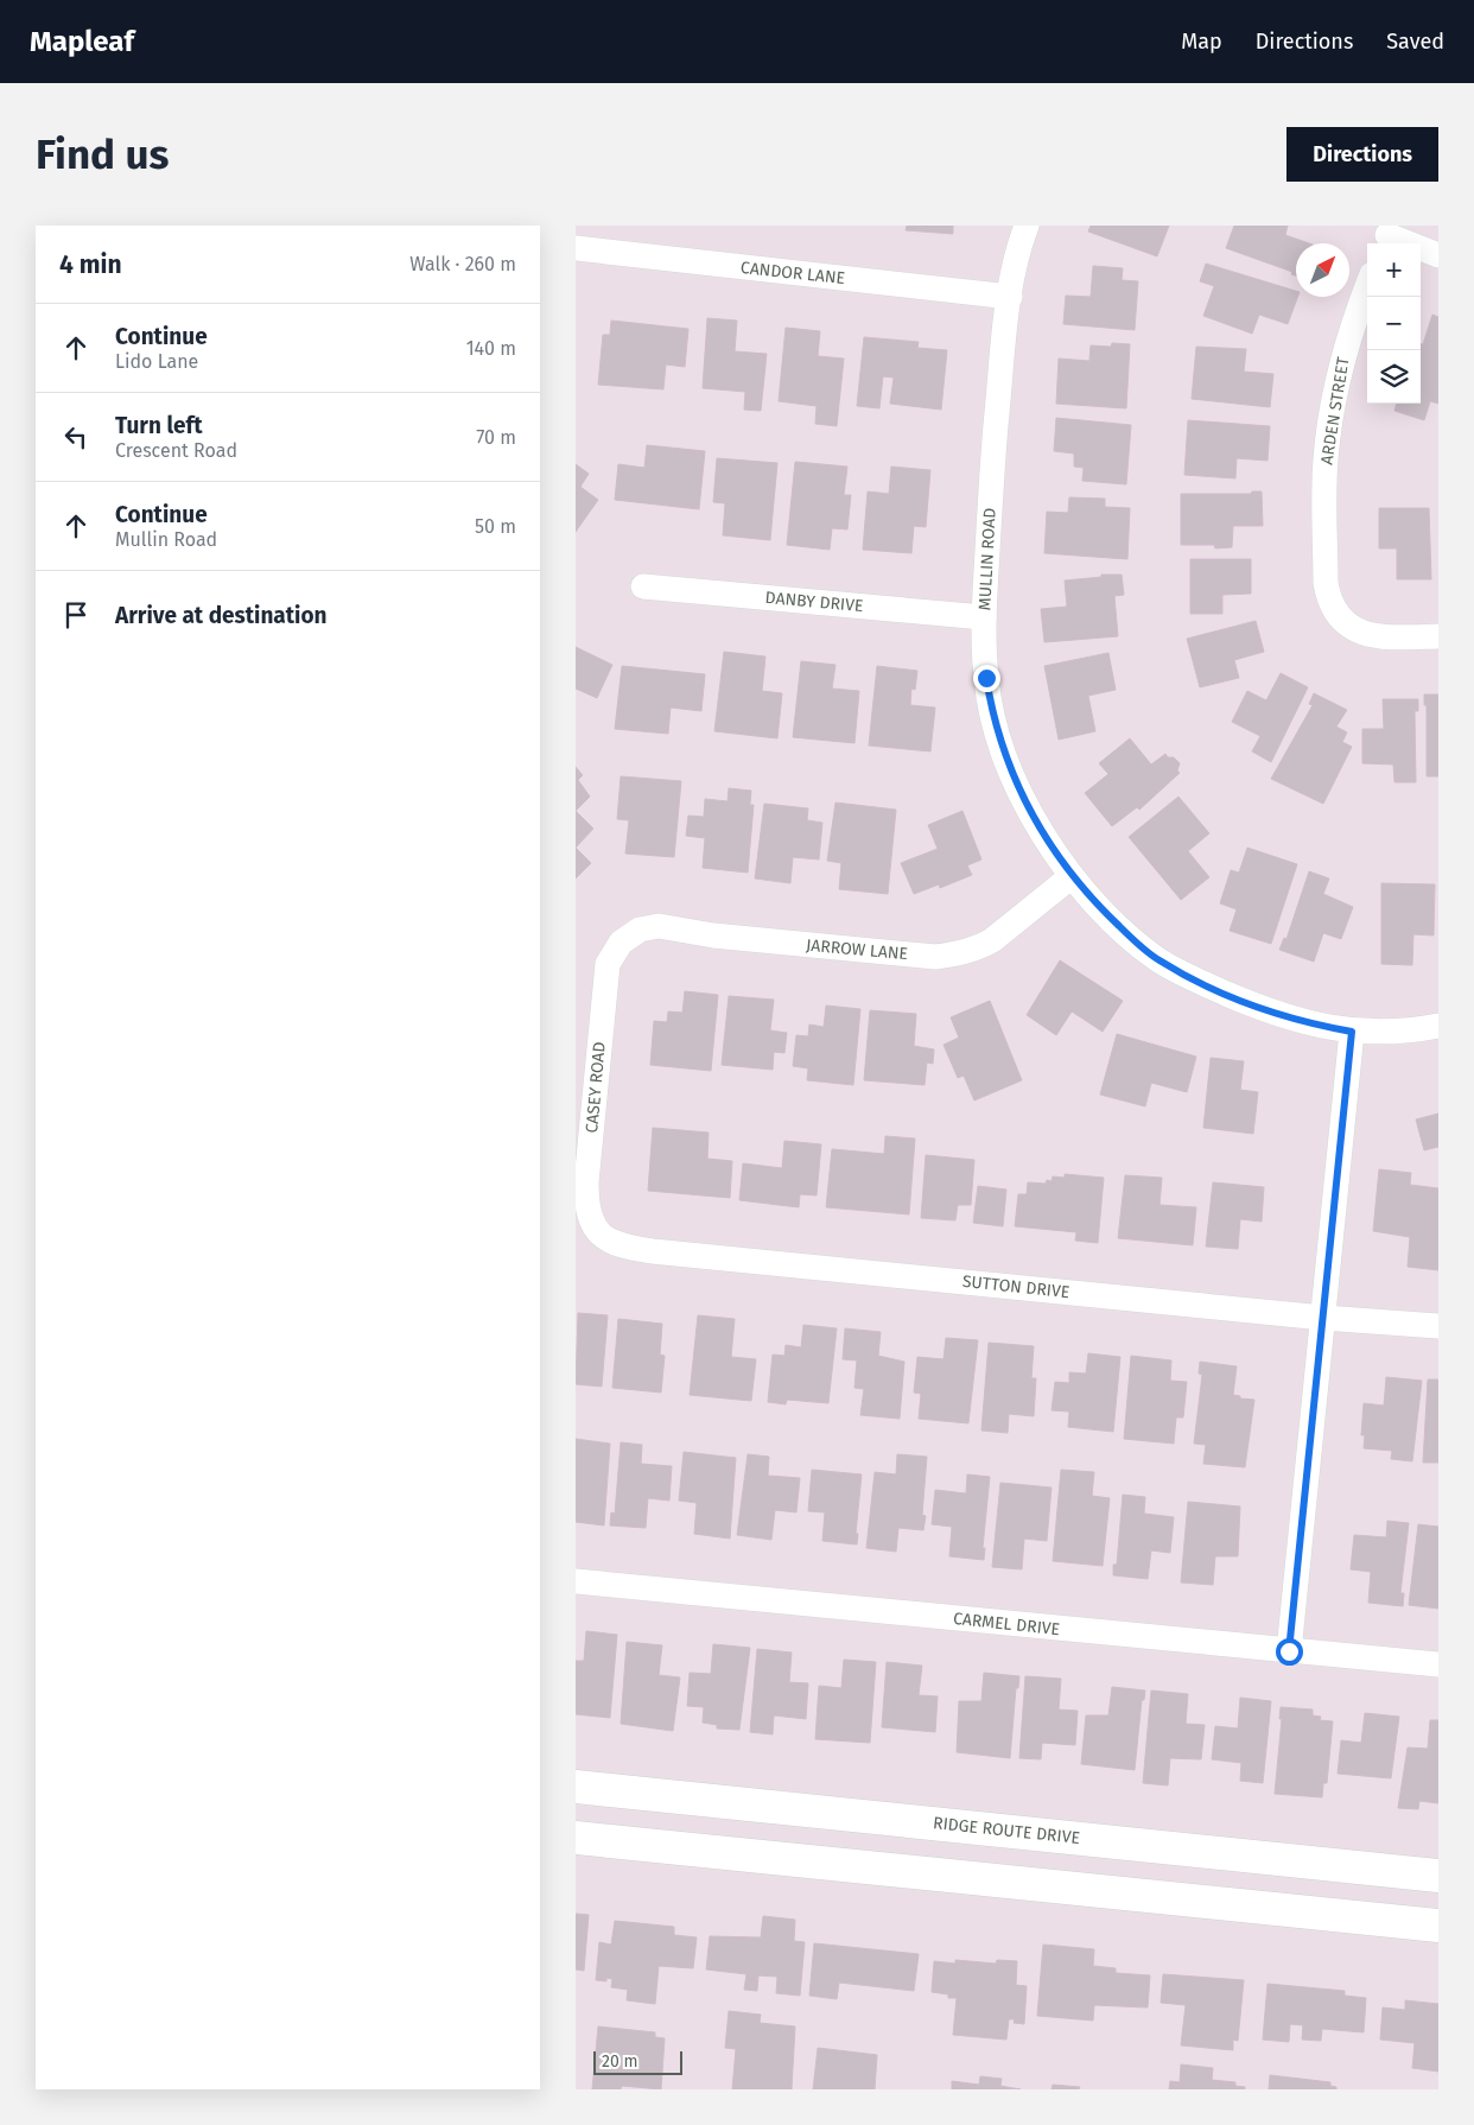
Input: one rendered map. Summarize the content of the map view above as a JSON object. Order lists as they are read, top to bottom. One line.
{"streets":{"main road":["RIDGE ROUTE DRIVE"],"street":["CANDOR LANE","ARDEN STREET","MULLIN ROAD","DANBY DRIVE","JARROW LANE","CASEY ROAD","SUTTON DRIVE","CARMEL DRIVE"]},"crossings":[["CANDOR LANE","MULLIN ROAD"],["MULLIN ROAD","DANBY DRIVE"],["MULLIN ROAD","JARROW LANE"],["JARROW LANE","CASEY ROAD"],["CASEY ROAD","SUTTON DRIVE"]],"scale_bar":"20 m","north":"top right","page":{"header":"Mapleaf","nav":["Map","Directions","Saved"],"buttons":"Directions","title":"Find us","heading":["4 min","Walk · 260 m"],"map_buttons":["+","−"],"list":[["Continue","Lido Lane","140 m"],["Turn left","Crescent Road","70 m"],["Continue","Mullin Road","50 m"],"Arrive at destination"],"scale":"20 m"}}
